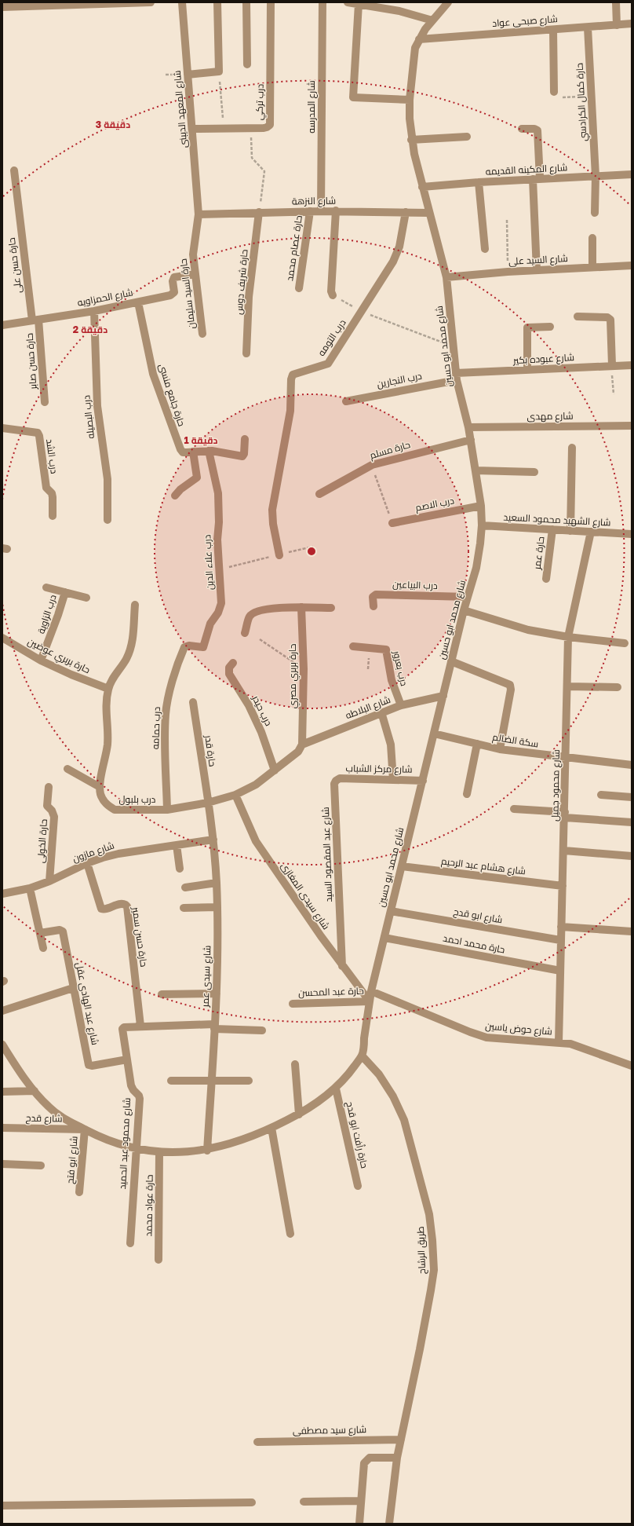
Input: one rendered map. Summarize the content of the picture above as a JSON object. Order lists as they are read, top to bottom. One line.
{"streets":{"street":["شارع صبحى عواد","درب تركي","حارة كمال الكرادسي","شارع المدرسه","شارع المعهد الديبنى","شارع المكينه القديمه","شارع النزهة","حارة عصام محمد","شارع السيد على","حارة حسن على","حارة شريف دوس","حارة السيد سليمان","شارع الحمزاويه","درب التومه","شارع محمد ابو حسين","شارع عبوده بكير","حارة حسن صابر","درب النجارين","حارة جامع منسى","شارع مهدى","درب البصيله","حارة مسلم","درب الشد","درب الاصم","شارع الشهيد محمود السعيد","حارة عمر","درب علاء الدين","درب البياعين","درب الزاوية","حارة بربري عوضين","درب بعرور","حارة بربري مصري","شارع البلاطه","درب حيدر","درب حمامه","سكة الضالم","حارة قدر","شارع مركز الشباب","شارع محمود جميل","درب بلبول","حارة الخولى","شارع مازون","شارع عبد المقصود السيد","شارع هشام عبد الرحيم","شارع سيدى المغازى","شارع ابو قدح","حارة حسن سمير","حارة محمد احمد","شارع سيدى عمر","حارة عبد المحسن","شارع عبد الهادى عقل","شارع حوض ياسين","شارع قدح","حارة رأفت ابو قدح","شارع محمود عبد الحميد","شارع ابو فتح","حارة عواد محمد","طريق الرشاح","شارع سيد مصطفى"]},"crossings":[["شارع صبحى عواد","حارة كمال الكرادسي"],["شارع صبحى عواد","شارع محمد ابو حسين"],["درب تركي","شارع المعهد الديبنى"],["حارة كمال الكرادسي","شارع المكينه القديمه"],["شارع المدرسه","شارع النزهة"],["شارع المعهد الديبنى","شارع النزهة"],["شارع المعهد الديبنى","حارة السيد سليمان"],["شارع المكينه القديمه","شارع محمد ابو حسين"],["شارع النزهة","حارة عصام محمد"],["شارع النزهة","حارة شريف دوس"],["شارع النزهة","حارة السيد سليمان"],["شارع النزهة","درب التومه"],["شارع النزهة","شارع محمد ابو حسين"],["شارع السيد على","شارع محمد ابو حسين"],["حارة حسن على","شارع الحمزاويه"],["حارة حسن على","حارة حسن صابر"],["حارة السيد سليمان","شارع الحمزاويه"],["شارع الحمزاويه","حارة حسن صابر"],["شارع الحمزاويه","حارة جامع منسى"],["شارع الحمزاويه","درب البصيله"],["شارع محمد ابو حسين","شارع عبوده بكير"],["شارع محمد ابو حسين","درب النجارين"],["شارع محمد ابو حسين","شارع مهدى"],["شارع محمد ابو حسين","حارة مسلم"],["شارع محمد ابو حسين","درب الاصم"],["شارع محمد ابو حسين","شارع الشهيد محمود السعيد"],["شارع محمد ابو حسين","درب البياعين"],["شارع محمد ابو حسين","شارع البلاطه"],["شارع محمد ابو حسين","سكة الضالم"],["شارع محمد ابو حسين","شارع مركز الشباب"],["شارع محمد ابو حسين","شارع هشام عبد الرحيم"],["شارع محمد ابو حسين","شارع سيدى المغازى"],["شارع محمد ابو حسين","شارع ابو قدح"],["شارع محمد ابو حسين","حارة محمد احمد"],["شارع محمد ابو حسين","حارة عبد المحسن"],["شارع محمد ابو حسين","شارع حوض ياسين"],["شارع محمد ابو حسين","طريق الرشاح"],["شارع عبوده بكير","درب النجارين"],["حارة جامع منسى","درب علاء الدين"],["شارع الشهيد محمود السعيد","حارة عمر"],["شارع الشهيد محمود السعيد","شارع محمود جميل"],["درب علاء الدين","درب حمامه"],["درب الزاوية","حارة بربري عوضين"],["حارة بربري عوضين","درب بلبول"],["درب بعرور","شارع البلاطه"],["حارة بربري مصري","شارع البلاطه"],["حارة بربري مصري","درب بلبول"],["شارع البلاطه","درب بلبول"],["درب حيدر","درب بلبول"],["درب حمامه","درب بلبول"],["سكة الضالم","شارع محمود جميل"],["حارة قدر","درب بلبول"],["حارة قدر","شارع سيدى عمر"],["شارع مركز الشباب","شارع عبد المقصود السيد"],["شارع محمود جميل","شارع هشام عبد الرحيم"],["شارع محمود جميل","شارع ابو قدح"],["شارع محمود جميل","حارة محمد احمد"],["شارع محمود جميل","شارع حوض ياسين"],["درب بلبول","شارع سيدى المغازى"],["درب بلبول","شارع سيدى عمر"],["حارة الخولى","شارع مازون"],["شارع مازون","حارة حسن سمير"],["شارع مازون","شارع سيدى عمر"],["شارع عبد المقصود السيد","شارع سيدى المغازى"],["شارع سيدى المغازى","حارة عبد المحسن"],["حارة حسن سمير","شارع محمود عبد الحميد"],["شارع عبد الهادى عقل","شارع محمود عبد الحميد"],["شارع قدح","شارع ابو فتح"],["طريق الرشاح","شارع سيد مصطفى"]],"rings":["3 دقيقة","2 دقيقة","1 دقيقة"]}
